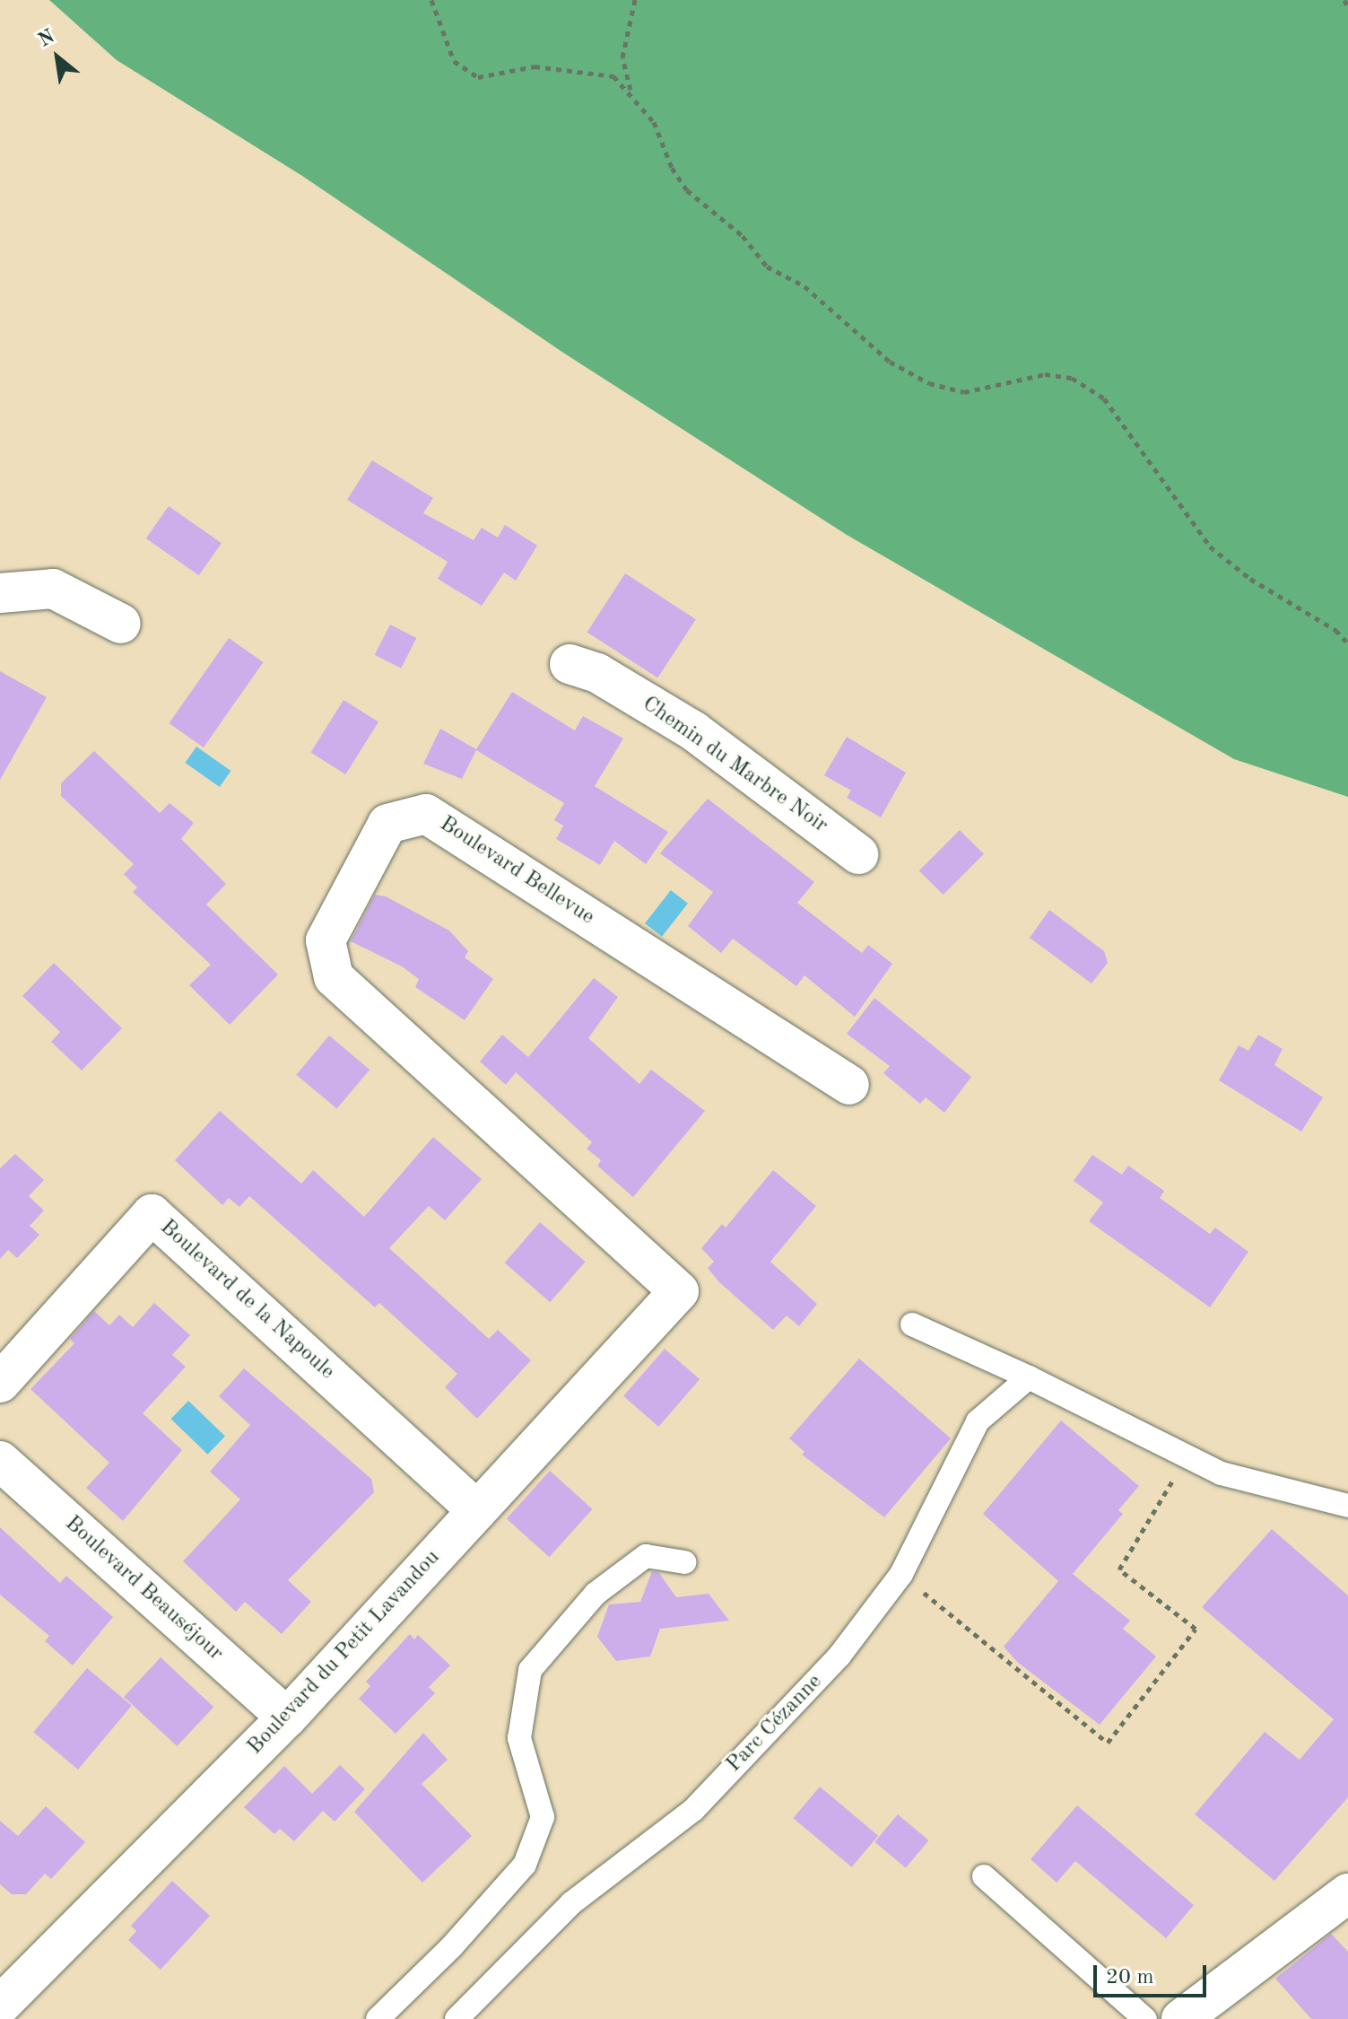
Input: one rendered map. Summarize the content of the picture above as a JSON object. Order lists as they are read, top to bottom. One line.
{"streets":{"street":["Chemin du Marbre Noir","Boulevard Bellevue","Boulevard de la Napoule","Boulevard Beauséjour","Boulevard du Petit Lavandou"],"lane":["Parc Cézanne"]},"crossings":[["Boulevard Bellevue","Boulevard du Petit Lavandou"],["Boulevard de la Napoule","Boulevard du Petit Lavandou"],["Boulevard Beauséjour","Boulevard du Petit Lavandou"]],"scale_bar":"20 m","north":"top left"}
